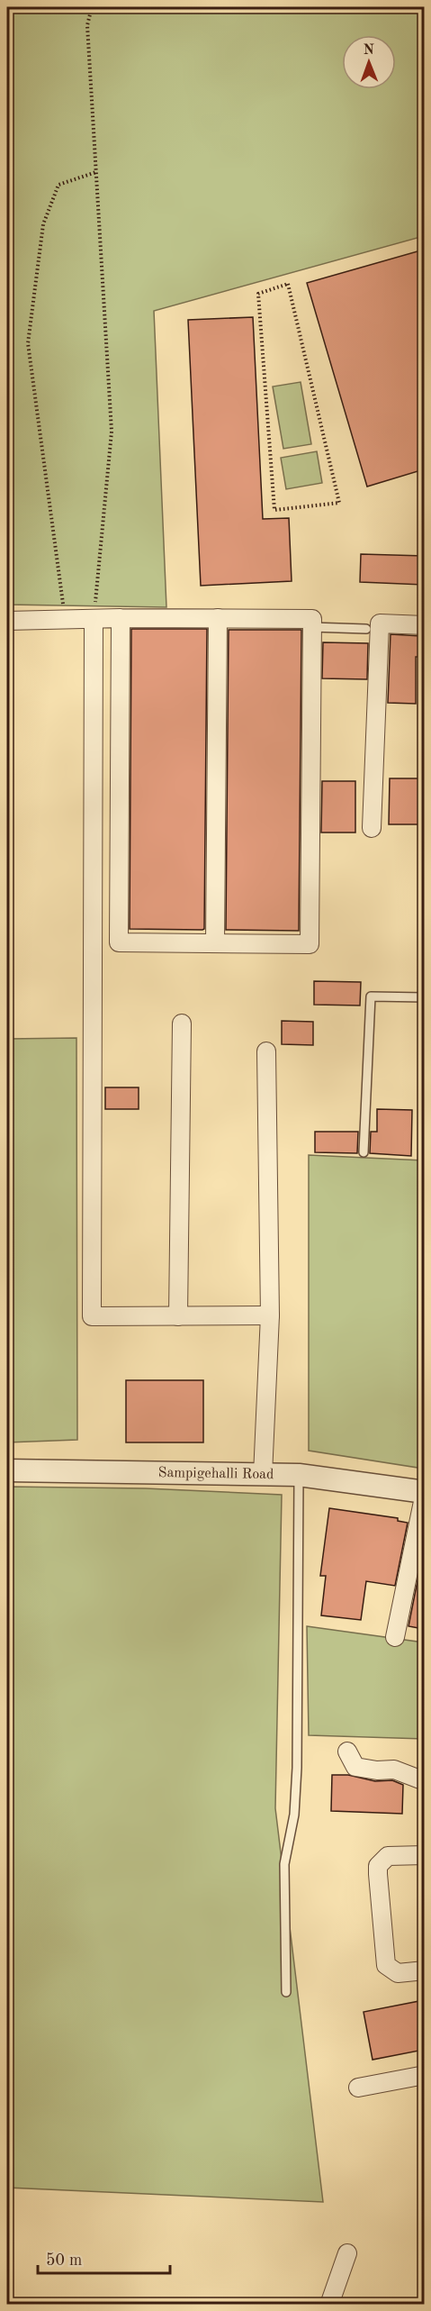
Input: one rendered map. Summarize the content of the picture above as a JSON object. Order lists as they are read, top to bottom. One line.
{"streets":{"street":["Sampigehalli Road"]},"scale_bar":"50 m","north":"top"}
